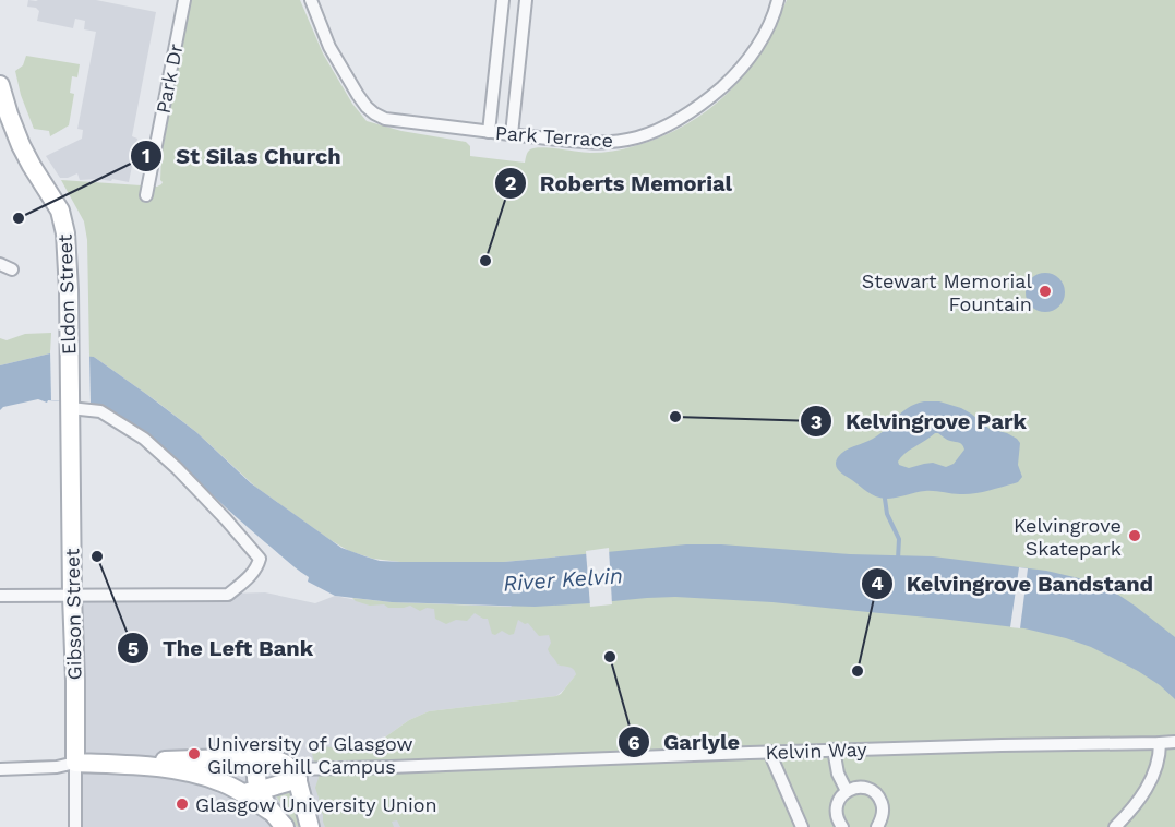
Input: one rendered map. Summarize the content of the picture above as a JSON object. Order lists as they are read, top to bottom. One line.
{"streets":{"street":["Park Dr","Park Terrace","Eldon Street","Gibson Street","Kelvin Way"]},"crossings":[["Eldon Street","Gibson Street"]],"water":["River Kelvin"],"places":["St Silas Church","Roberts Memorial","Stewart Memorial Fountain","Kelvingrove Park","Kelvingrove Skatepark","The Left Bank","Garlyle","Kelvingrove Bandstand","University of Glasgow Gilmorehill Campus","Glasgow University Union"]}
